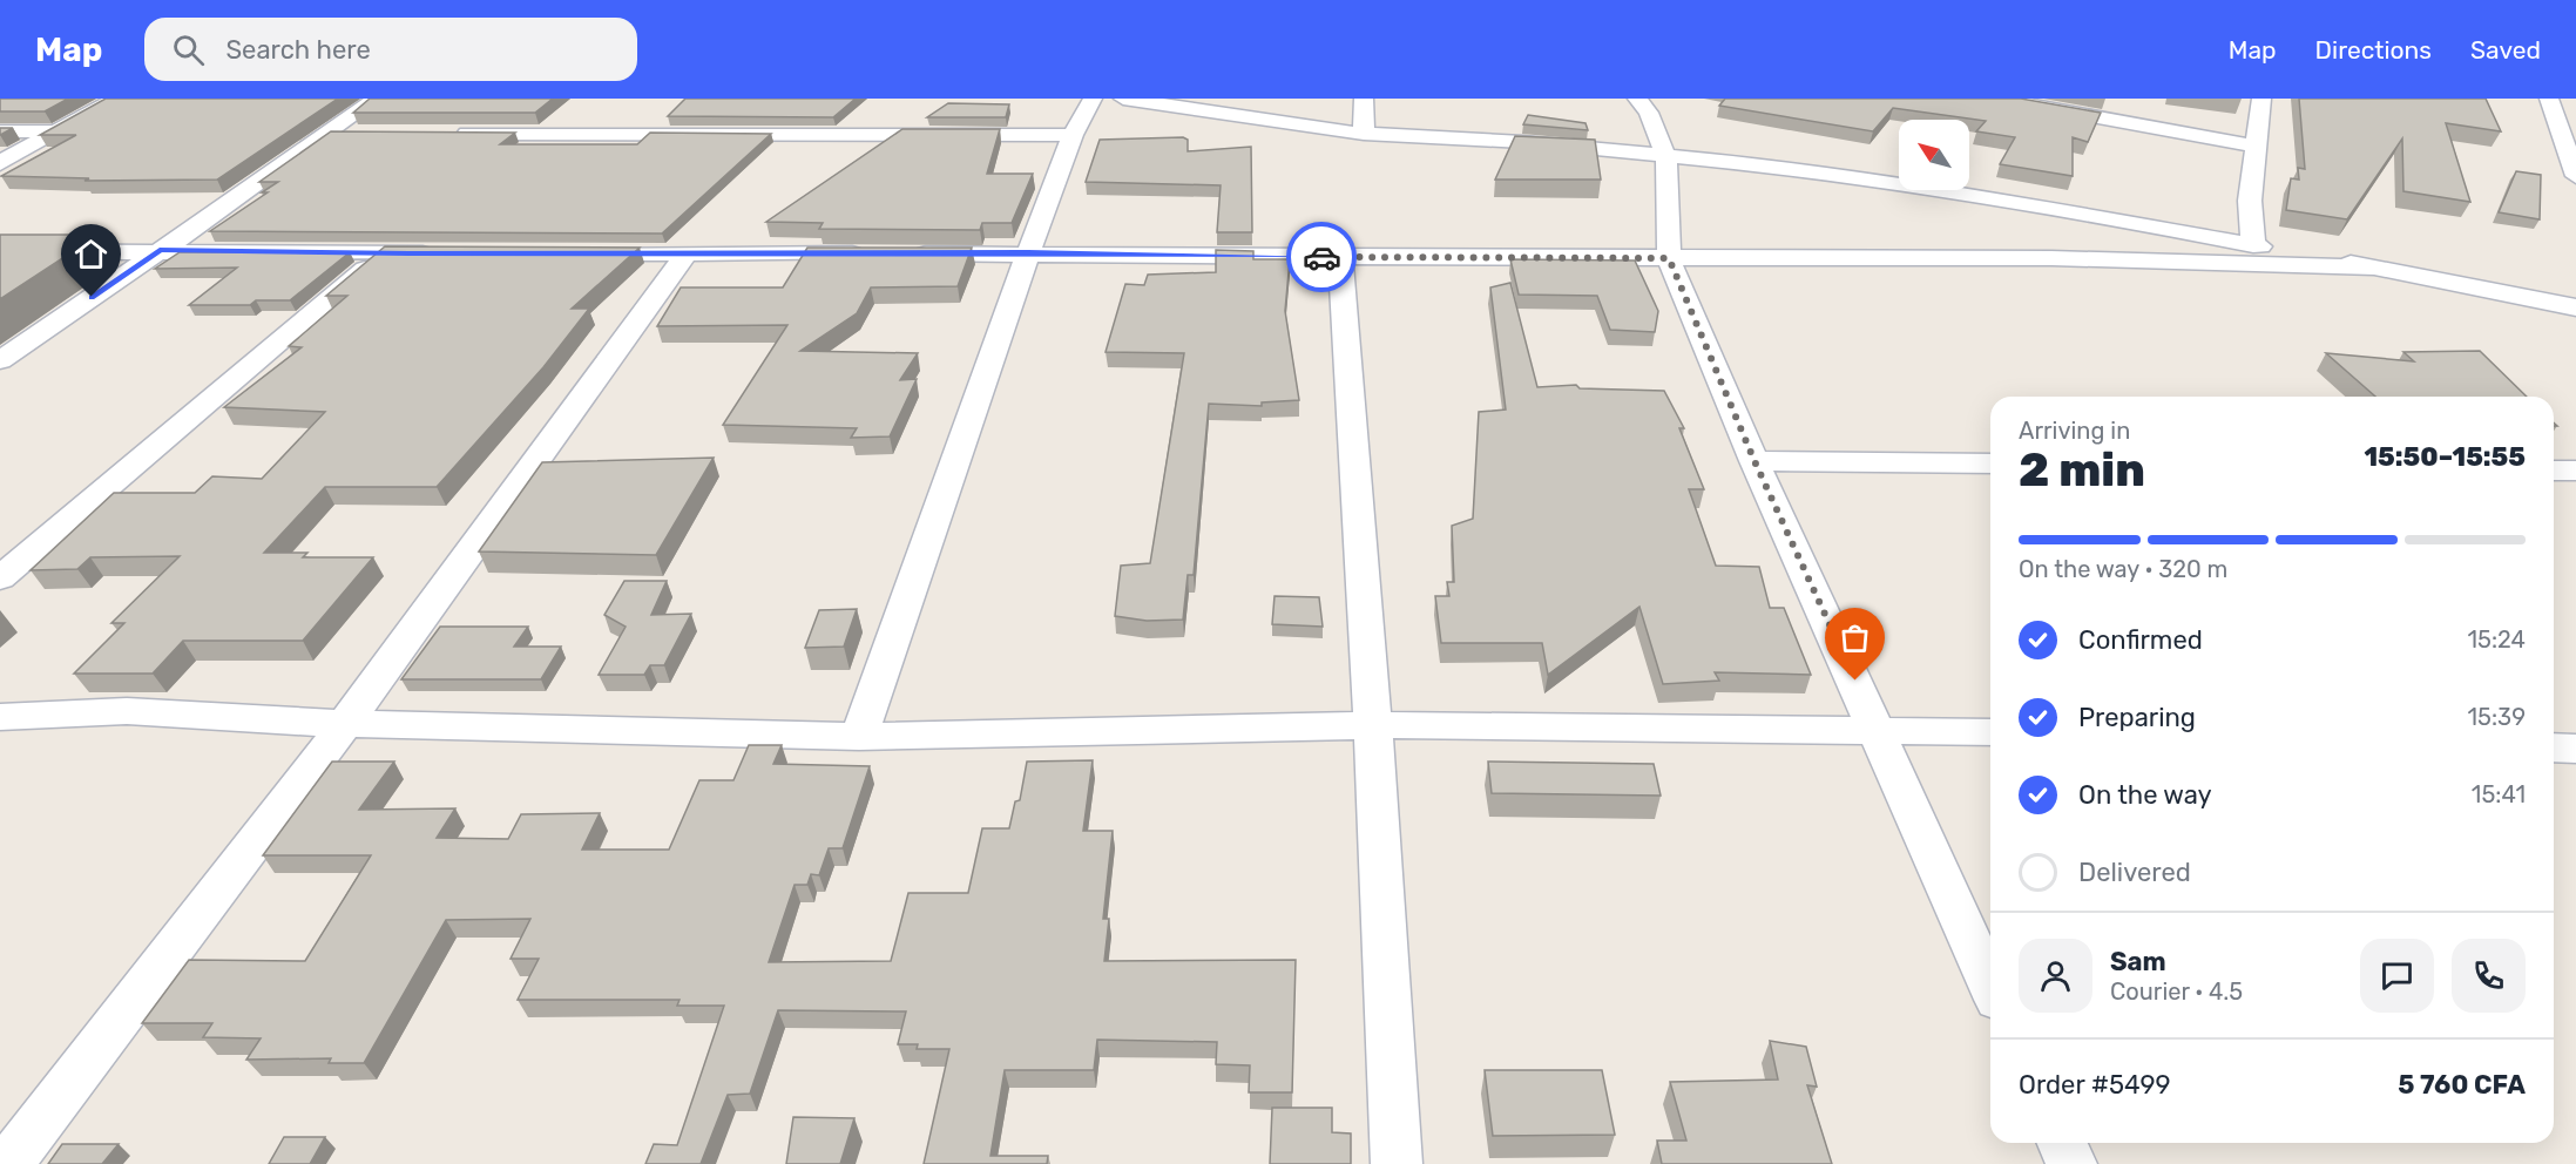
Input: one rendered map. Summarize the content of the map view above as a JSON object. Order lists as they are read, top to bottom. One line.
{"north":"top left","page":{"header":"Map","search":"Search here","nav":["Map","Directions","Saved"],"heading":["2 min","Arriving in","15:50–15:55"],"panel":["Sam","Courier · 4.5","Order #5499","5 760 CFA"],"bar":"On the way · 320 m","list":[["Confirmed","15:24"],["Preparing","15:39"],["On the way","15:41"],"Delivered"]}}
